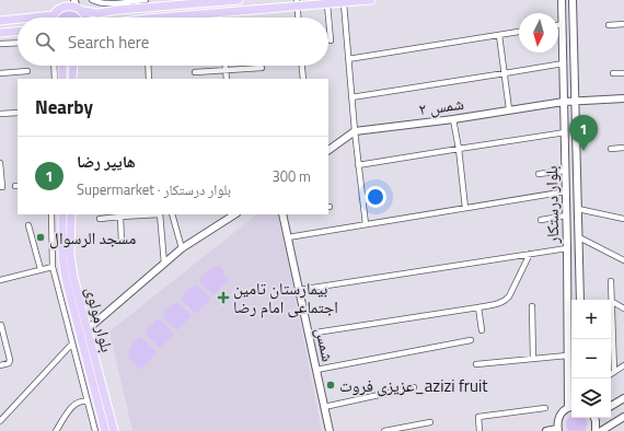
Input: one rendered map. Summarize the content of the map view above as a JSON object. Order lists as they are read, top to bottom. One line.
{"streets":{"main road":["شمس ۲","بلوار درستکار","بلوار مولوی","شمس"]},"crossings":[["شمس ۲","بلوار درستکار"]],"places":{"other":["مسجد الرسوال","عزیزی فروت_azizi fruit"],"health":["بیمارستان تامین اجتماعی امام رضا"]},"north":"bottom","page":{"search":"Search here","heading":"Nearby","pins":"1","list":[{"mark":"1","name":"هایپر رضا","note":"Supermarket · بلوار درستکار","value":"300 m"}],"map_buttons":["+","−"]}}
